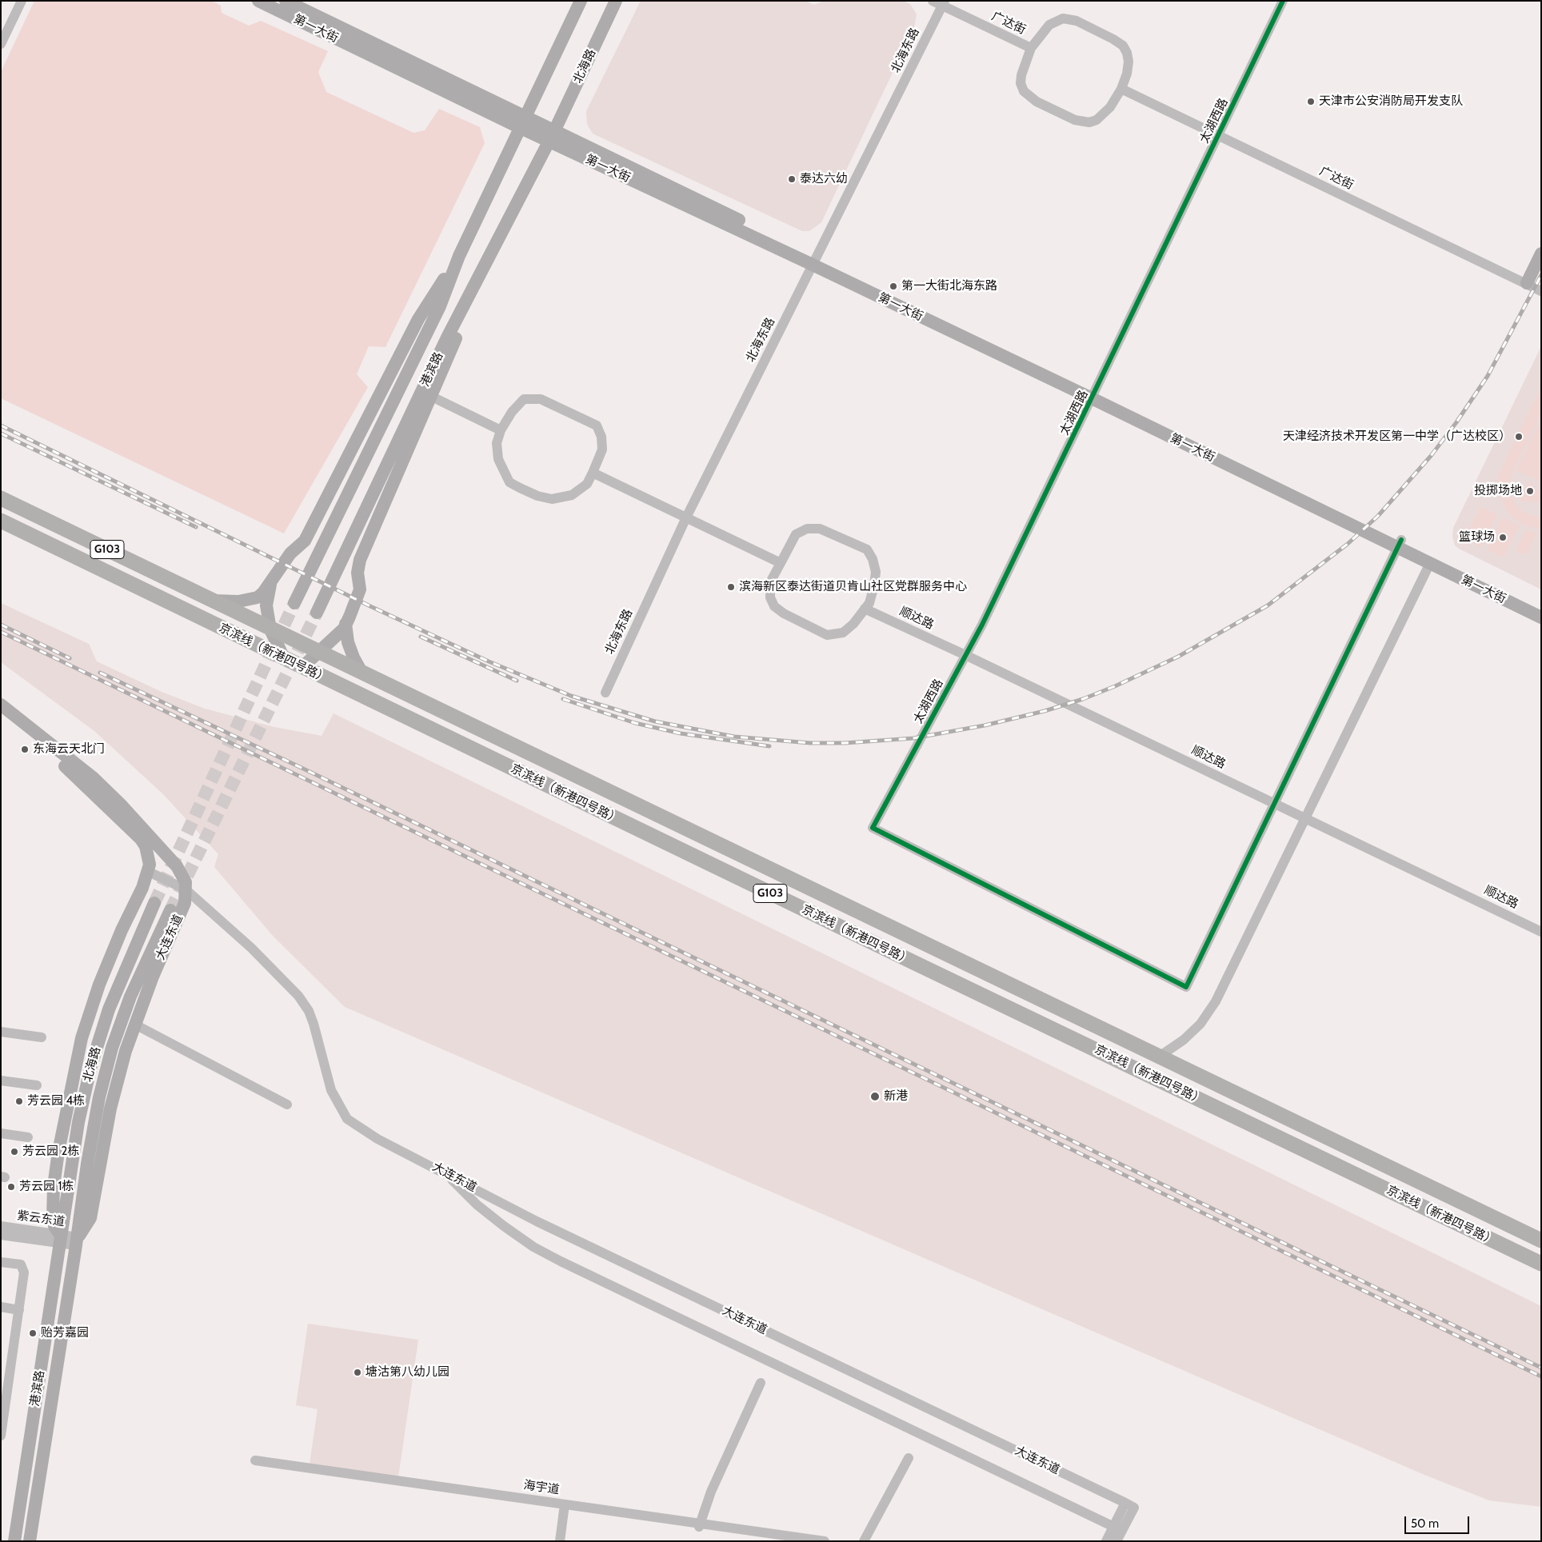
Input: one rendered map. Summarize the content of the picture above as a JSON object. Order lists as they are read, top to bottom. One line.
{"streets":{"highway":["G103","京滨线（新港四号路）"],"main road":["第一大街","北海路","港滨路","大连东道"],"street":["广达街","北海东路","太湖西路","顺达路","紫云东道","海宇道"]},"crossings":[["广达街","北海东路"],["广达街","太湖西路"],["第一大街","北海东路"],["第一大街","北海路"],["第一大街","太湖西路"],["第一大街","港滨路"],["北海路","港滨路"],["北海路","大连东道"],["北海路","紫云东道"],["太湖西路","顺达路"],["港滨路","大连东道"],["港滨路","紫云东道"],["大连东道","紫云东道"]],"places":["天津市公安消防局开发支队","泰达六幼","第一大街北海东路","天津经济技术开发区第一中学（广达校区）","投掷场地","篮球场","滨海新区泰达街道贝肯山社区党群服务中心","东海云天北门","新港","芳云园 4栋","芳云园 2栋","芳云园 1栋","贻芳嘉园","塘沽第八幼儿园"],"scale_bar":"50 m"}
